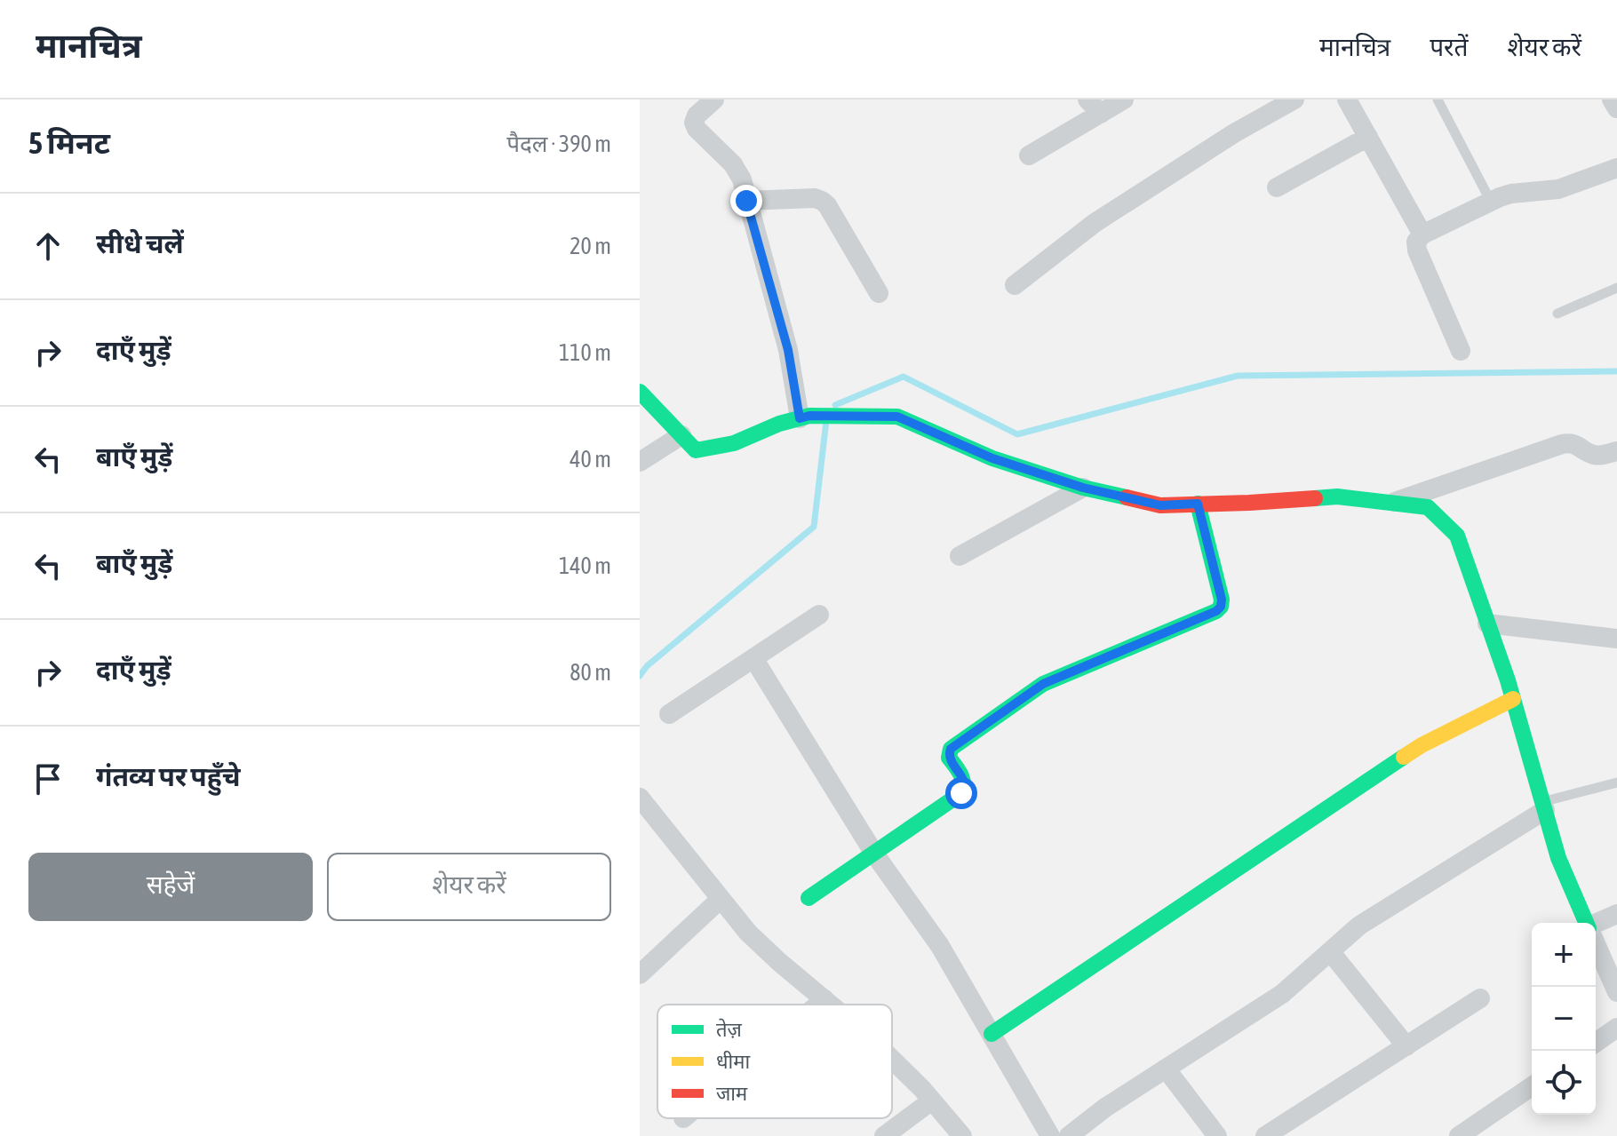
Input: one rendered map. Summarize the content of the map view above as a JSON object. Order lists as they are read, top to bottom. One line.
{"legend":["तेज़","धीमा","जाम"],"page":{"header":"मानचित्र","nav":["मानचित्र","परतें","शेयर करें"],"heading":["5 मिनट","पैदल · 390 m"],"list":[["सीधे चलें","20 m"],["दाएँ मुड़ें","110 m"],["बाएँ मुड़ें","40 m"],["बाएँ मुड़ें","140 m"],["दाएँ मुड़ें","80 m"],"गंतव्य पर पहुँचे"],"buttons":["सहेजें","शेयर करें"],"map_buttons":["+","−"]}}
